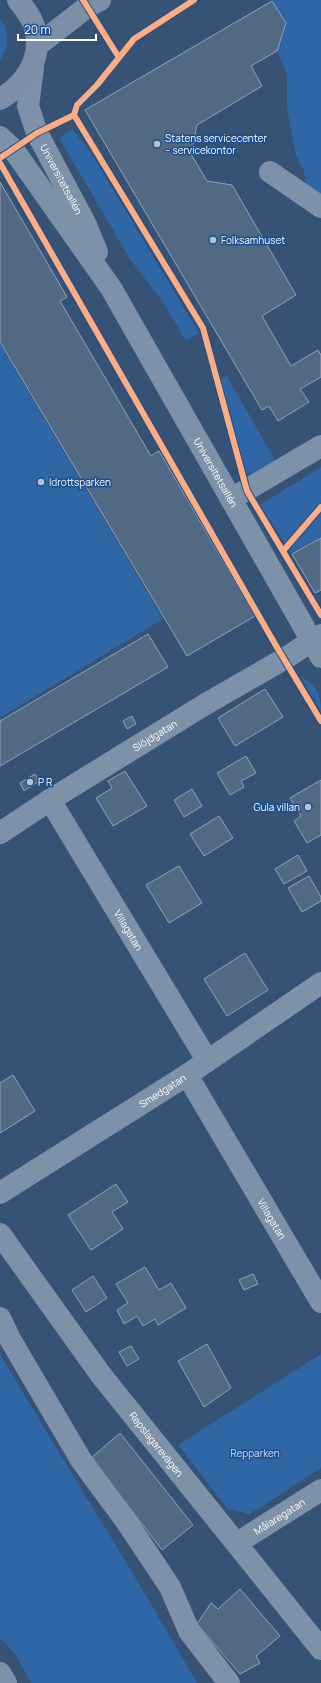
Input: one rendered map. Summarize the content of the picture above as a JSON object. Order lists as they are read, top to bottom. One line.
{"streets":{"street":["Universitetsallén","Slöjdgatan","Villagatan","Smedgatan","Repslagarevägen","Målaregatan"]},"crossings":[["Universitetsallén","Slöjdgatan"],["Slöjdgatan","Villagatan"],["Villagatan","Smedgatan"],["Repslagarevägen","Målaregatan"]],"parks":["Repparken"],"places":["Statens servicecenter – servicekontor","Folksamhuset","Idrottsparken","P R","Gula villan"],"scale_bar":"20 m"}
